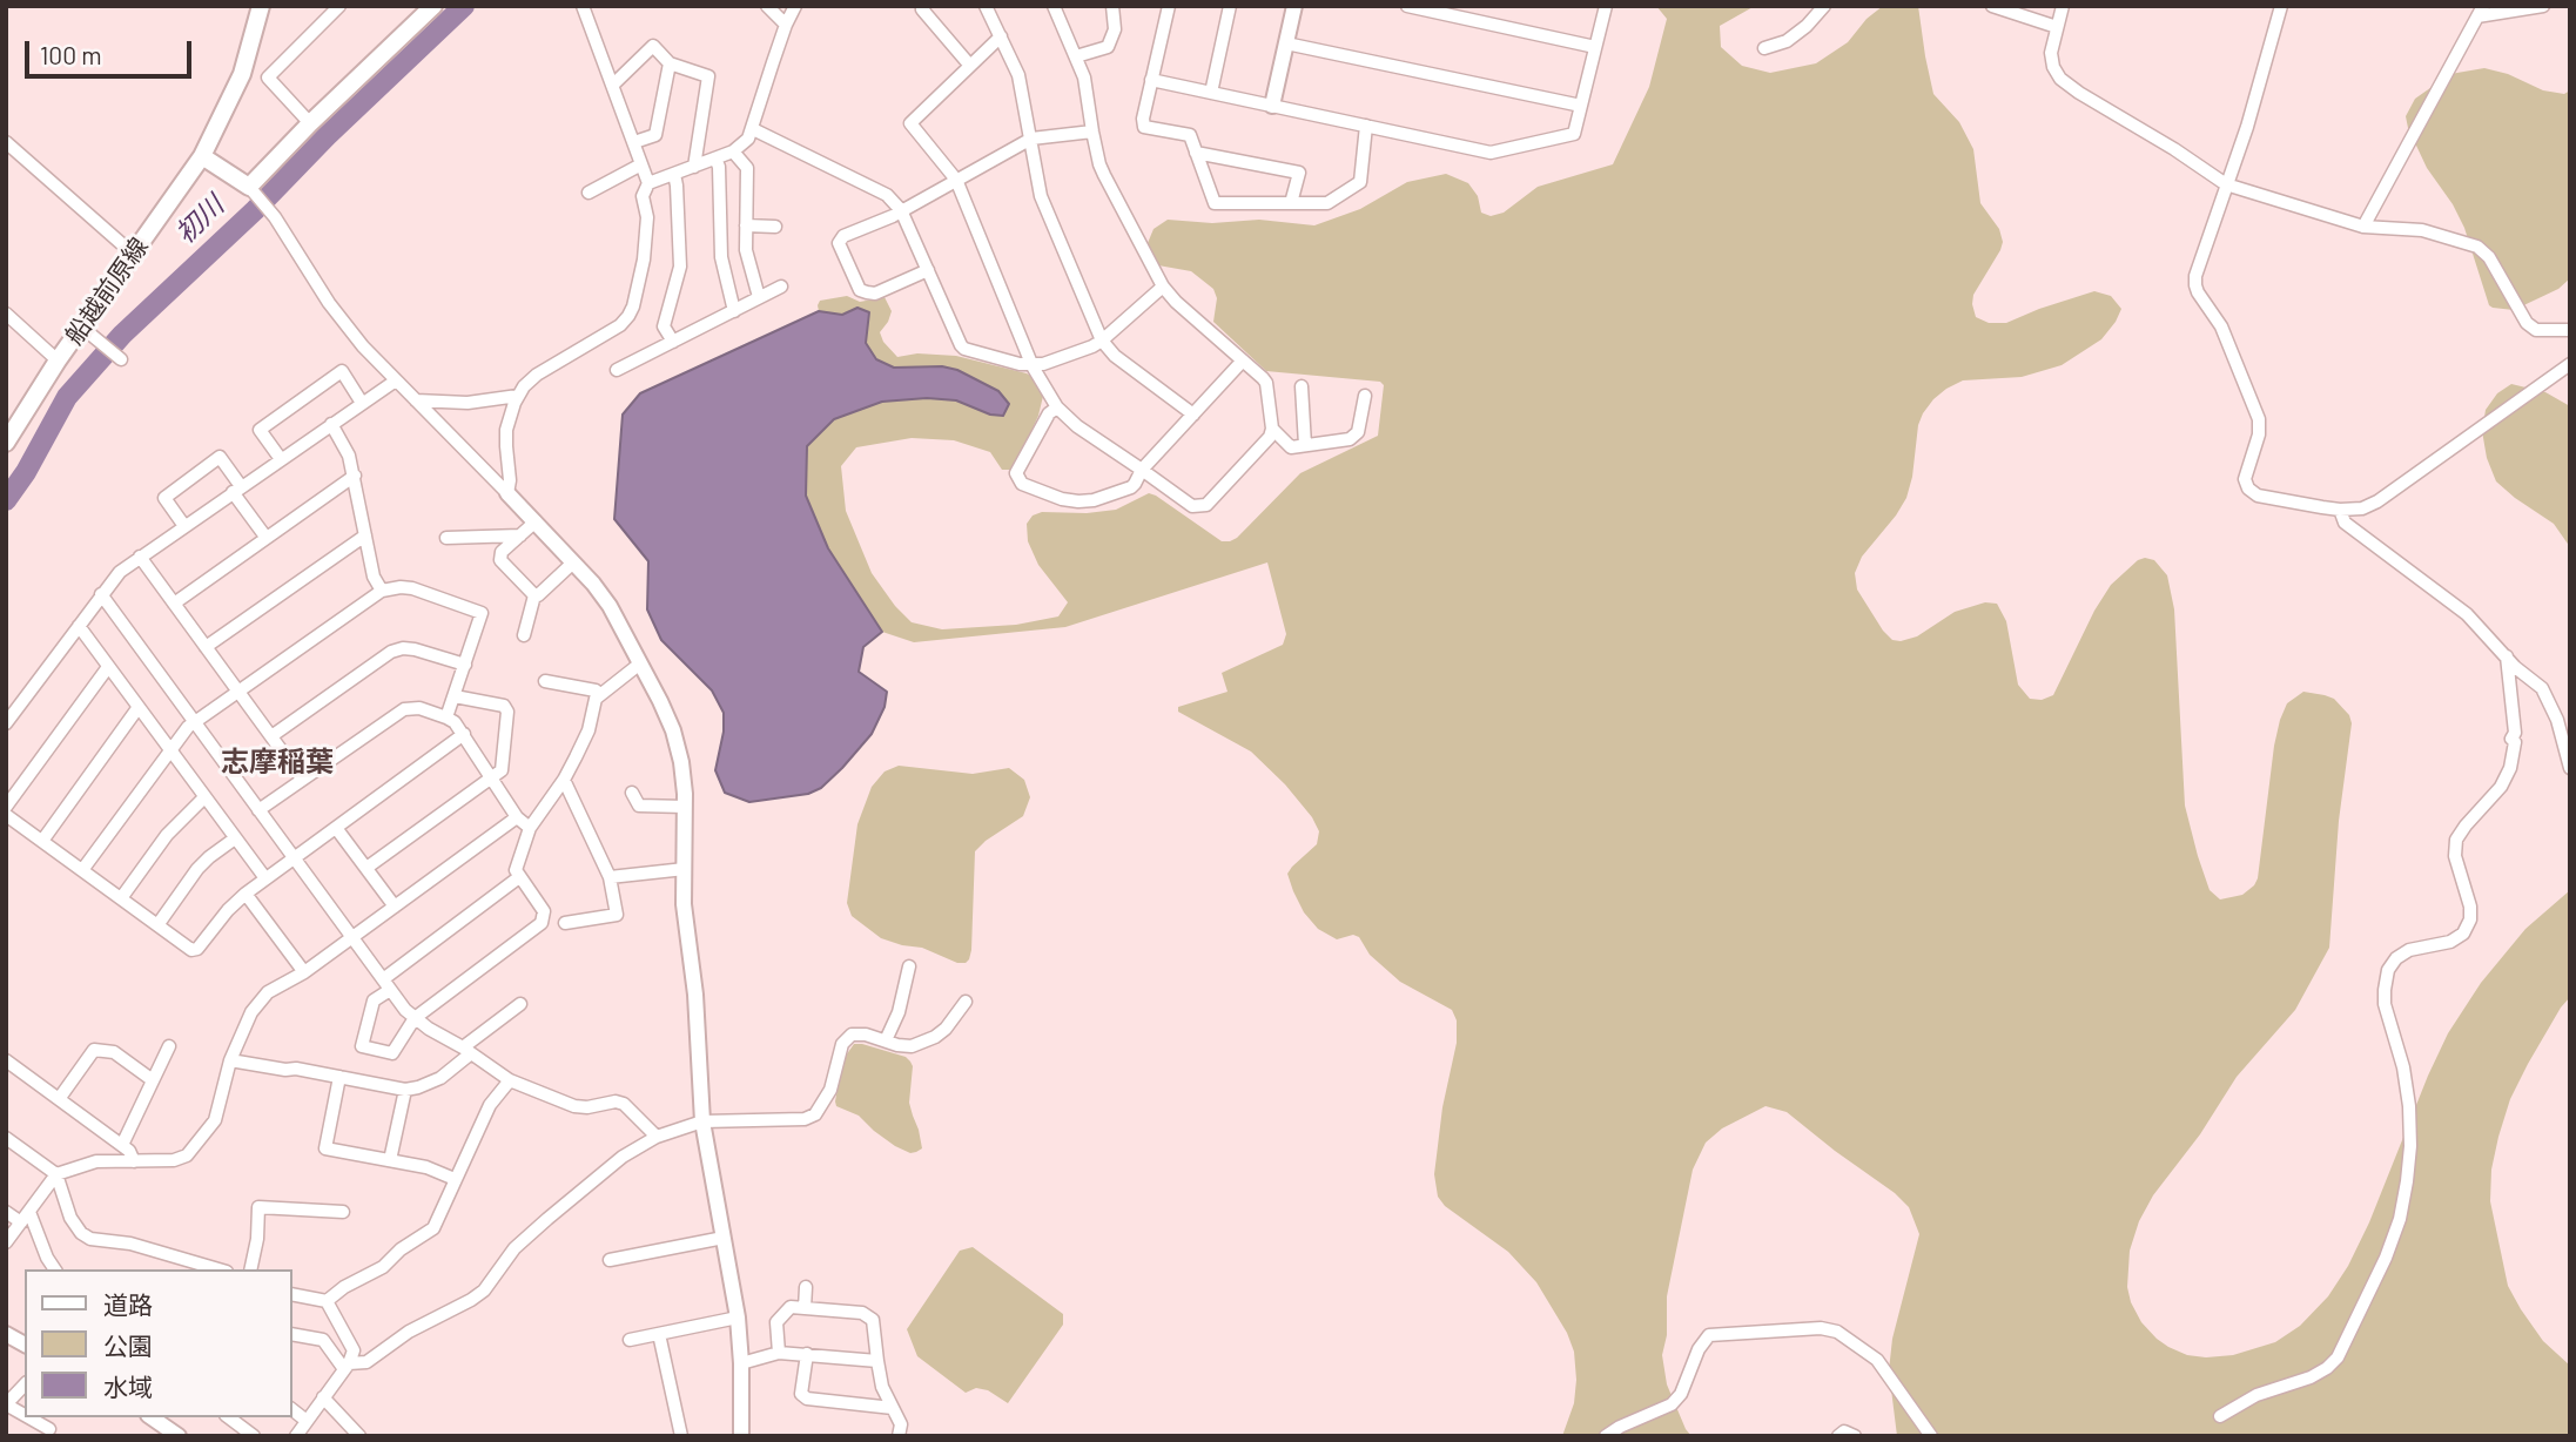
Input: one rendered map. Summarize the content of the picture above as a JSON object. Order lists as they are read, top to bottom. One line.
{"streets":{"main road":["船越前原線"]},"districts":["志摩稲葉"],"water":["初川"],"legend":["道路","公園","水域"],"scale_bar":"100 m"}
